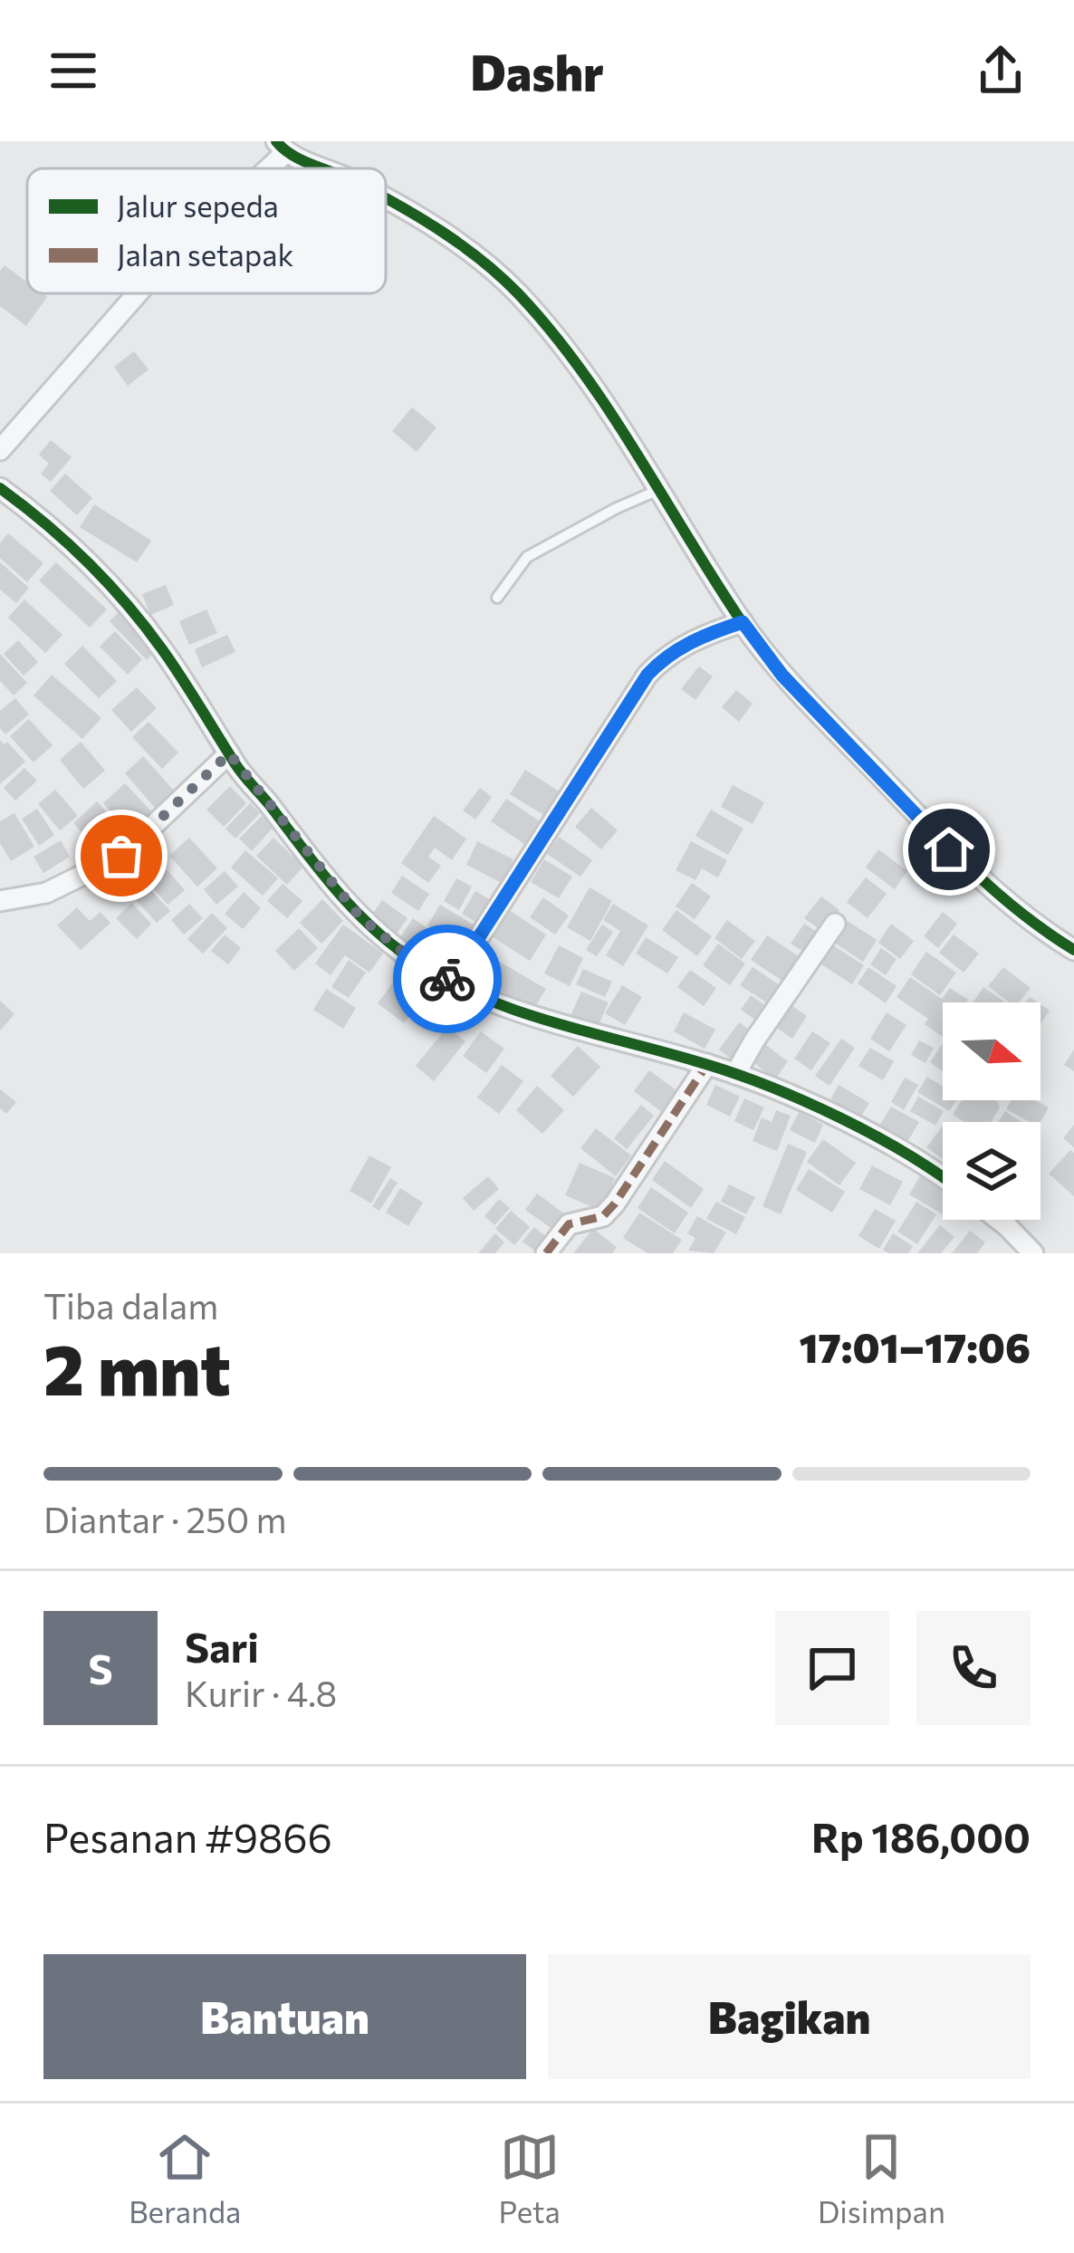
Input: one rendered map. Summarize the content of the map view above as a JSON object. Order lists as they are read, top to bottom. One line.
{"legend":["Jalur sepeda","Jalan setapak"],"north":"right","page":{"header":"Dashr","heading":["2 mnt","Tiba dalam","17:01–17:06"],"panel":["Sari","Kurir · 4.8","Pesanan #9866","Rp 186,000"],"bar":"Diantar · 250 m","round":"S","buttons":["Bantuan","Bagikan"],"tabs":["Beranda","Peta","Disimpan"]}}
